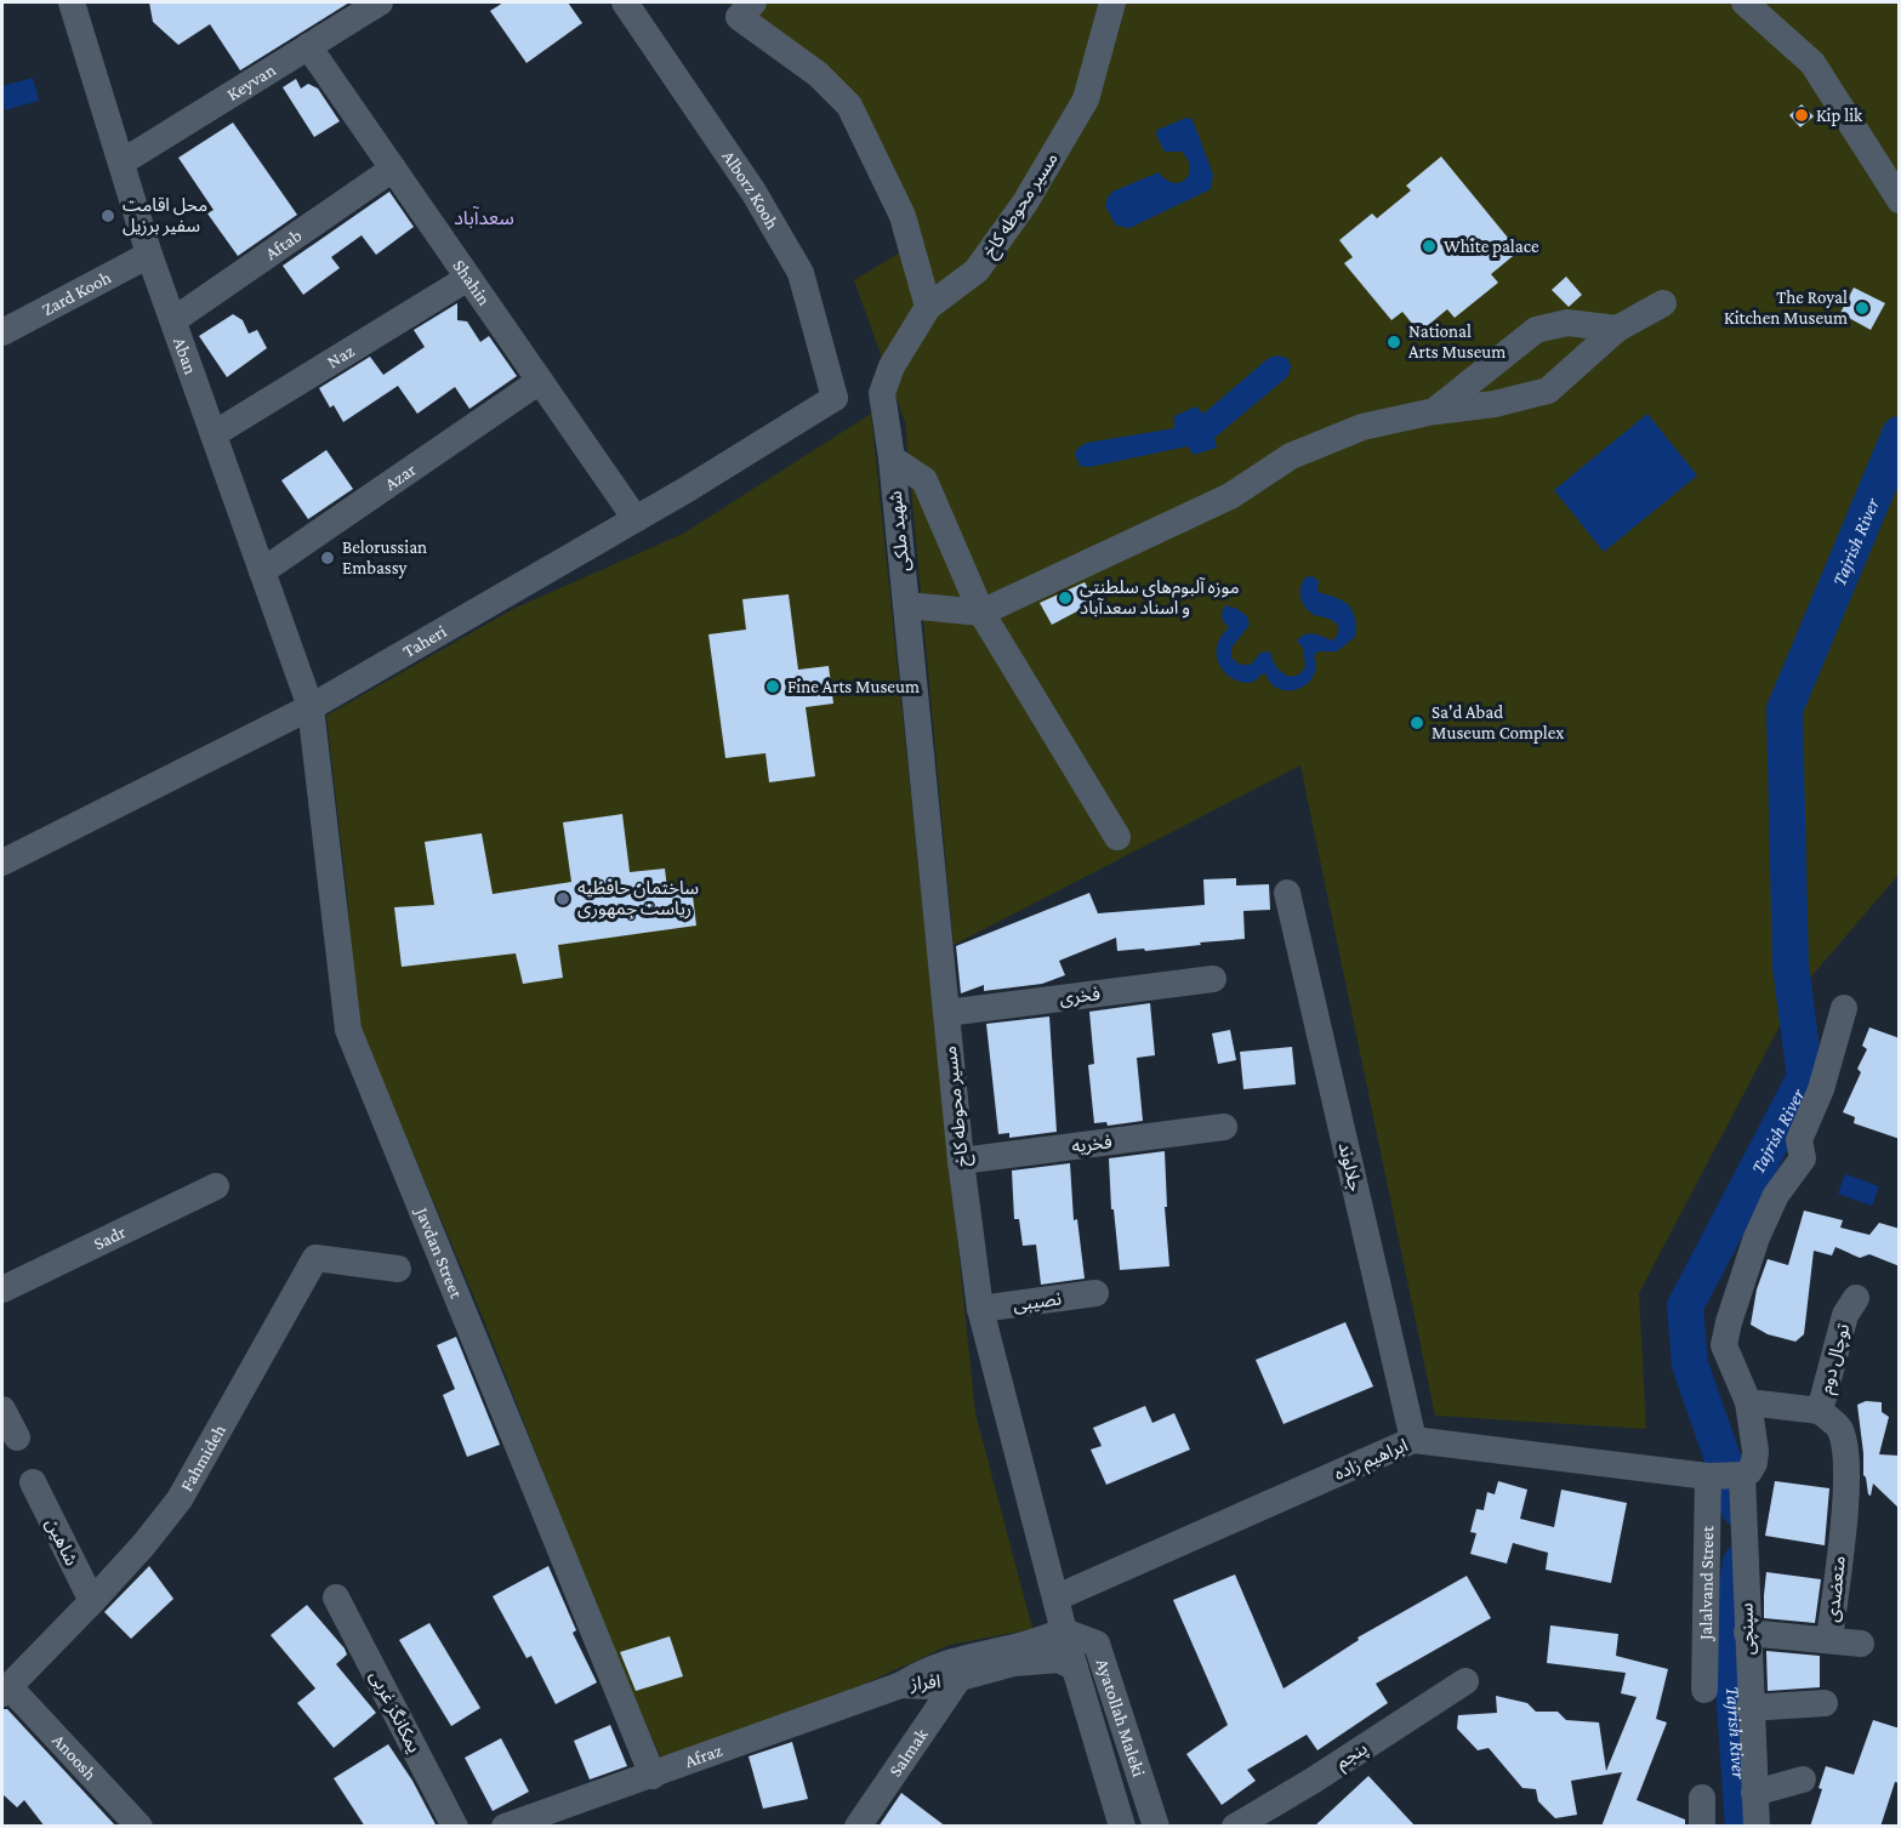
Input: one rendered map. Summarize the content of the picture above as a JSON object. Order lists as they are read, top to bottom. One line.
{"streets":{"street":["Keyvan","Alborz Kooh","مسیر محوطه کاخ","Aftab","Shahin","Zard Kooh","Naz","Aban","Azar","شهید ملکی","Taheri","فخری","فخریه","جلالوند","Sadr","Javdan Street","نصیبی","توچال دوم","Fahmideh","ابراهیم زاده","شاهین","Jalalvand Street","متعضدی","سپنچی","افراز","یمکانگز غربی","Ayatollah Maleki","Salmak","پنجم","Anoosh","Afraz"]},"crossings":[["Keyvan","Shahin"],["Keyvan","Aban"],["Alborz Kooh","Taheri"],["مسیر محوطه کاخ","شهید ملکی"],["مسیر محوطه کاخ","فخری"],["مسیر محوطه کاخ","فخریه"],["مسیر محوطه کاخ","نصیبی"],["مسیر محوطه کاخ","ابراهیم زاده"],["مسیر محوطه کاخ","Ayatollah Maleki"],["Aftab","Shahin"],["Aftab","Aban"],["Shahin","Naz"],["Shahin","Azar"],["Shahin","Taheri"],["Zard Kooh","Aban"],["Naz","Aban"],["Aban","Azar"],["Aban","Taheri"],["Aban","Javdan Street"],["Taheri","Javdan Street"],["جلالوند","ابراهیم زاده"],["Javdan Street","Afraz"],["توچال دوم","متعضدی"],["Fahmideh","شاهین"],["Fahmideh","Anoosh"],["ابراهیم زاده","Jalalvand Street"],["ابراهیم زاده","Ayatollah Maleki"],["متعضدی","سپنچی"],["افراز","Ayatollah Maleki"],["افراز","Salmak"],["افراز","Afraz"]],"districts":["سعدآباد"],"water":["Tajrish River"],"places":["Kip lik","محل اقامت سفیر برزیل","White palace","The Royal Kitchen Museum","National Arts Museum","Belorussian Embassy","موزه آلبوم‌های سلطنتی و اسناد سعدآباد","Fine Arts Museum","Sa'd Abad Museum Complex","ساختمان حافظیه ریاست جمهوری"]}
